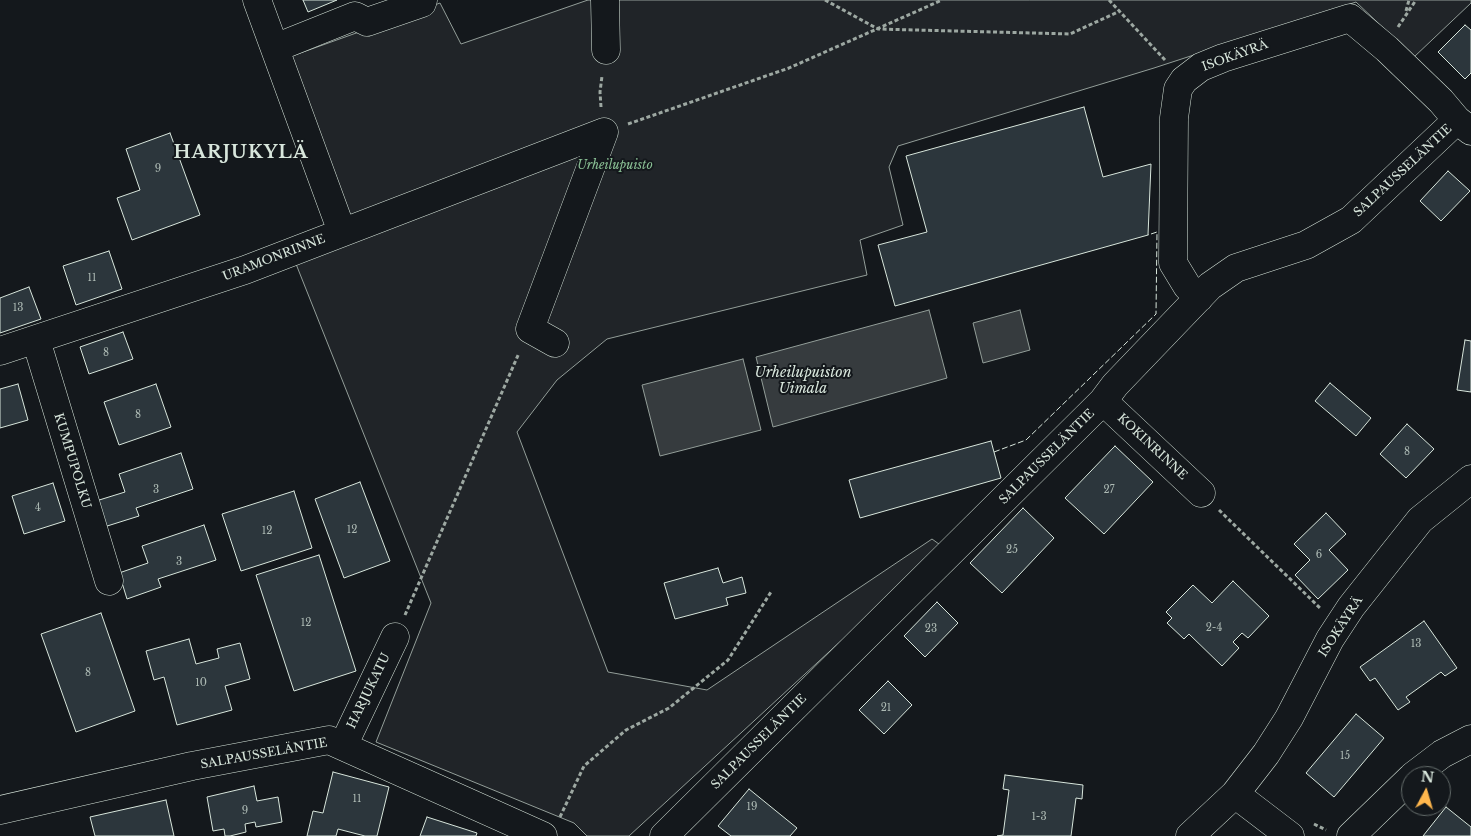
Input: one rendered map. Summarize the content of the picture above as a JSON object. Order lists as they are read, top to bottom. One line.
{"streets":{"street":["ISOKÄYRÄ","SALPAUSSELÄNTIE","URAMONRINNE","KOKINRINNE","KUMPUPOLKU","HARJUKATU"]},"crossings":[["ISOKÄYRÄ","SALPAUSSELÄNTIE"],["SALPAUSSELÄNTIE","KOKINRINNE"],["SALPAUSSELÄNTIE","HARJUKATU"],["URAMONRINNE","KUMPUPOLKU"]],"districts":["HARJUKYLÄ"],"water":["Urheilupuiston Uimala"],"parks":["Urheilupuisto"],"house_numbers":["9","11","13","8","8","8","3","27","4","12","12","25","6","3","12","2-4","23","13","8","10","21","15","11","19","9","1-3"],"north":"top"}
